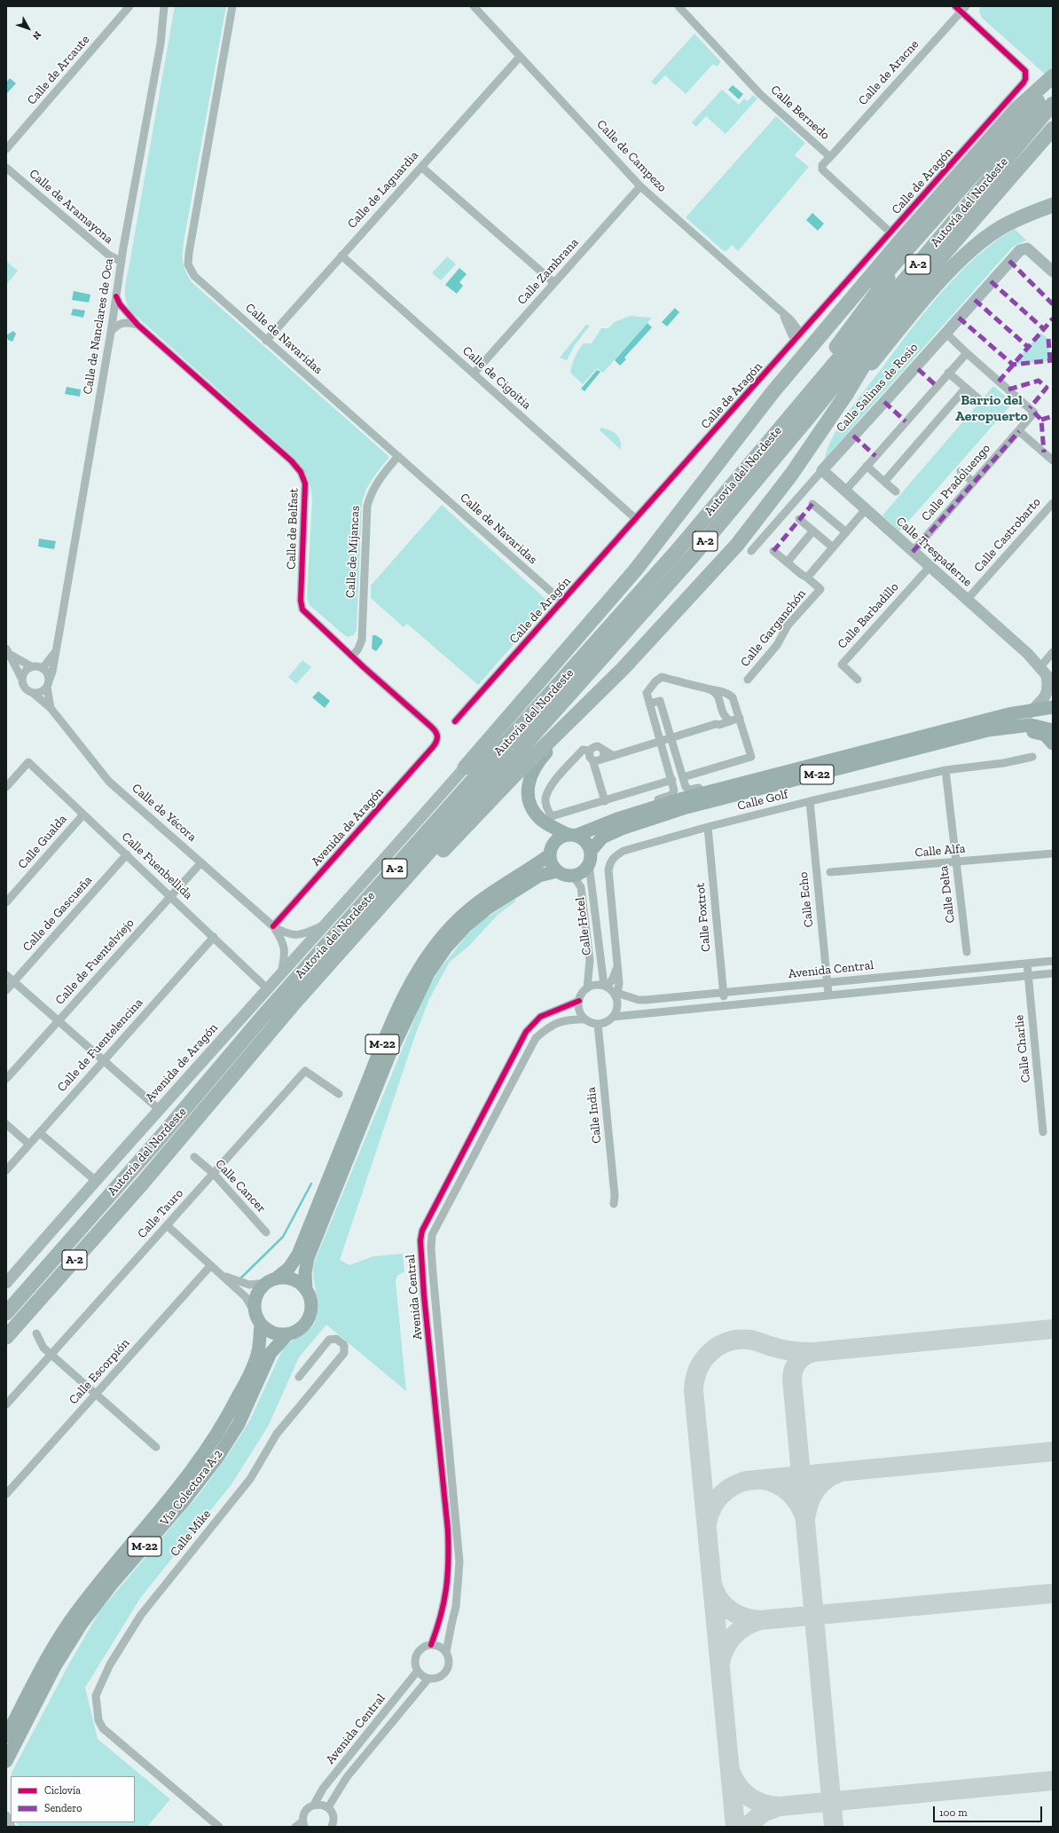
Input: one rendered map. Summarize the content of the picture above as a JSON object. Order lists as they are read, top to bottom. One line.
{"streets":{"highway":["Autovía del Nordeste","A-2"],"main road":["M-22","Vía Colectora A-2"],"street":["Calle de Arcaute","Calle de Aracne","Calle Bernedo","Calle de Campezo","Calle de Aragón","Calle de Laguardia","Calle de Aramayona","Calle Zambrana","Calle de Nanclares de Oca","Calle de Navaridas","Calle de Cigoitia","Calle Salinas de Rosío","Calle Pradoluengo","Calle de Belfast","Calle Castrobarto","Calle de Mijancas","Calle Trespaderne","Calle Barbadillo","Calle Garganchón","Calle Golf","Calle de Yécora","Avenida de Aragón","Calle Gualda","Calle Alfa","Calle Fuenbellida","Calle Delta","Calle Echo","Calle de Gascueña","Calle Foxtrot","Calle Hotel","Calle de Fuentelviejo","Avenida Central","Calle de Fuentelencina","Calle Charlie","Calle India","Calle Cancer","Calle Tauro","Calle Escorpión","Calle Mike"]},"crossings":[["Calle de Aracne","Calle Bernedo"],["Calle de Aracne","Calle de Aragón"],["Calle Bernedo","Calle de Aragón"],["Calle de Campezo","Calle de Aragón"],["Calle de Campezo","Calle de Laguardia"],["Calle de Campezo","Calle Zambrana"],["Calle de Aragón","Calle de Navaridas"],["Calle de Aragón","Calle de Cigoitia"],["Calle de Laguardia","Calle de Navaridas"],["Calle de Laguardia","Calle de Cigoitia"],["Calle de Aramayona","Calle de Nanclares de Oca"],["Calle Zambrana","Calle de Cigoitia"],["Calle de Nanclares de Oca","Calle de Belfast"],["Calle de Nanclares de Oca","Calle de Yécora"],["Calle de Navaridas","Calle de Mijancas"],["Calle Salinas de Rosío","Calle Trespaderne"],["Calle Pradoluengo","Calle Trespaderne"],["Calle de Belfast","Calle de Mijancas"],["Calle de Belfast","Avenida de Aragón"],["Calle Castrobarto","Calle Trespaderne"],["Calle Trespaderne","Calle Barbadillo"],["Calle Trespaderne","Calle Garganchón"],["M-22","Calle Hotel"],["M-22","Vía Colectora A-2"],["Calle Golf","Calle Delta"],["Calle Golf","Calle Echo"],["Calle Golf","Calle Foxtrot"],["Calle Golf","Calle Hotel"],["Calle Golf","Avenida Central"],["Calle Golf","Calle India"],["Calle de Yécora","Avenida de Aragón"],["Calle de Yécora","Calle de Fuentelviejo"],["Avenida de Aragón","Calle Fuenbellida"],["Calle Gualda","Calle Fuenbellida"],["Calle Alfa","Calle Delta"],["Calle Fuenbellida","Calle de Gascueña"],["Calle Fuenbellida","Calle de Fuentelviejo"],["Calle Fuenbellida","Calle de Fuentelencina"],["Calle Echo","Avenida Central"],["Calle Foxtrot","Avenida Central"],["Calle Hotel","Avenida Central"],["Calle Hotel","Calle India"],["Avenida Central","Calle Charlie"],["Avenida Central","Calle India"],["Calle Cancer","Calle Tauro"]],"districts":["Barrio del Aeropuerto"],"legend":["Ciclovía","Sendero"],"scale_bar":"100 m","north":"bottom right"}
